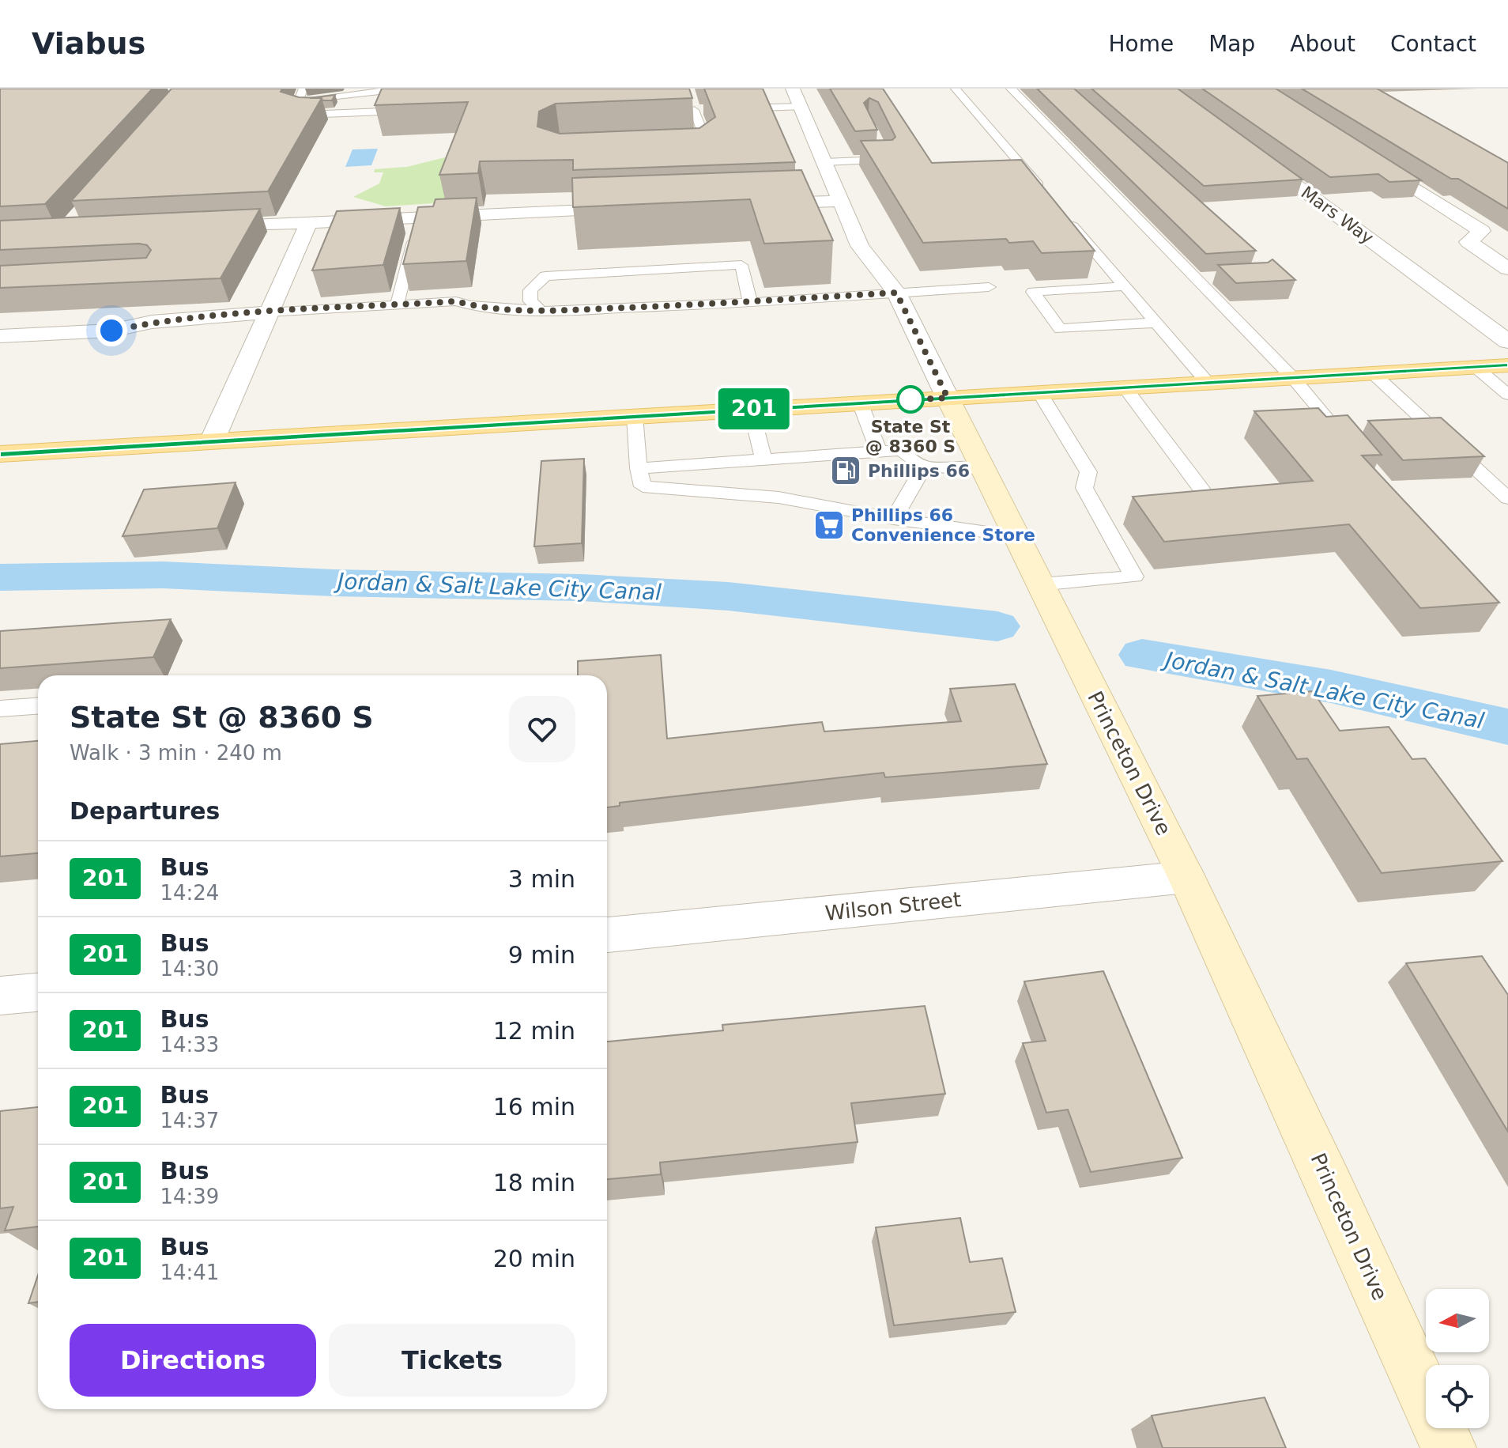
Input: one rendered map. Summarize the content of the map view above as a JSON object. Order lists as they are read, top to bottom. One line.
{"streets":{"street":["Mars Way","Princeton Drive","Wilson Street"]},"crossings":[["Princeton Drive","Wilson Street"]],"water":["Jordan & Salt Lake City Canal"],"places":{"other":["State St @ 8360 S"],"fuel station":["Phillips 66"],"supermarket":["Phillips 66 Convenience Store"]},"lines":["bus line 201"],"north":"left","page":{"header":"Viabus","nav":["Home","Map","About","Contact"],"on_map":"201","heading":[["State St @ 8360 S","Walk · 3 min · 240 m"],"Departures"],"list":[{"mark":"201","name":"Bus","note":"14:24","value":"3 min"},{"mark":"201","name":"Bus","note":"14:30","value":"9 min"},{"mark":"201","name":"Bus","note":"14:33","value":"12 min"},{"mark":"201","name":"Bus","note":"14:37","value":"16 min"},{"mark":"201","name":"Bus","note":"14:39","value":"18 min"},{"mark":"201","name":"Bus","note":"14:41","value":"20 min"}],"buttons":["Directions","Tickets"]}}
